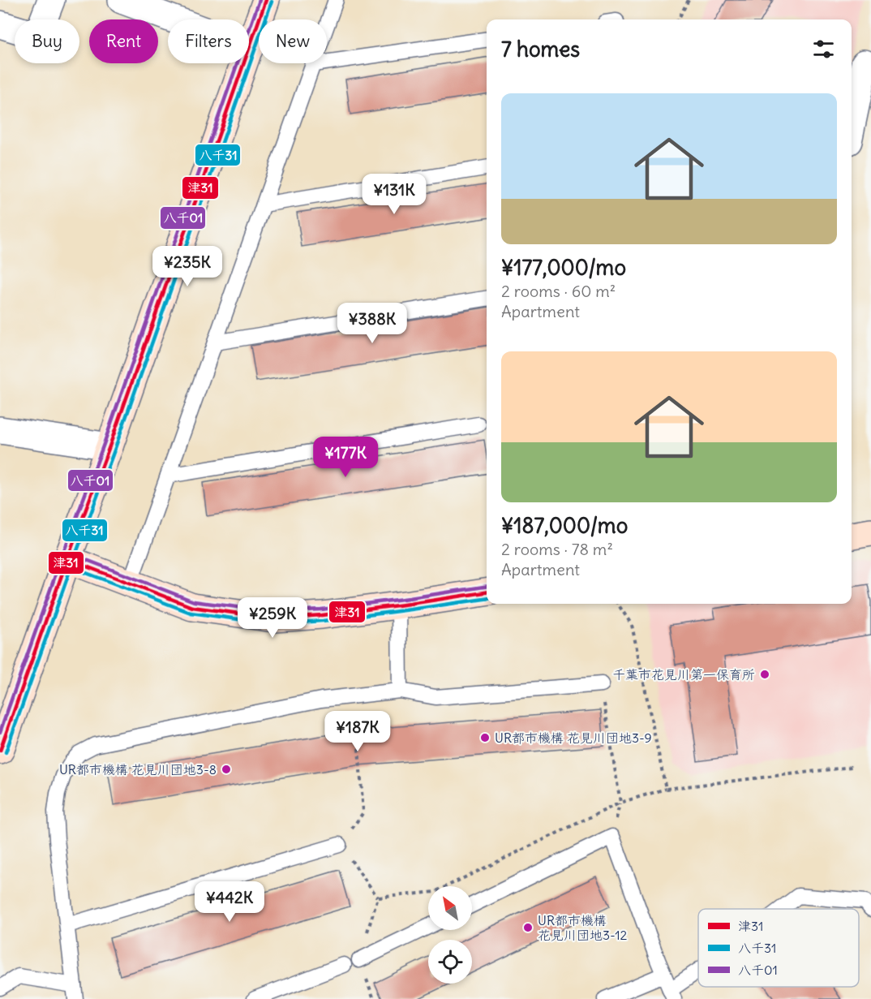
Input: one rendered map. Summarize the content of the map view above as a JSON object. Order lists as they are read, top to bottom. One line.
{"places":["千葉市花見川第一保育所","UR都市機構 花見川団地3-9","UR都市機構 花見川団地3-8","UR都市機構 花見川団地3-12"],"lines":["transit line 津31","transit line 八千01","transit line 八千31"],"legend":["津31","八千31","八千01"],"north":"top left","page":{"chip":["Buy","Rent","Filters","New"],"heading":"7 homes","list":[{"name":"¥177,000/mo","note":"2 rooms · 60 m² · Apartment"},{"name":"¥187,000/mo","note":"2 rooms · 78 m² · Apartment"}],"price":["¥131K","¥235K","¥388K","¥177K","¥259K","¥187K","¥442K"]}}
